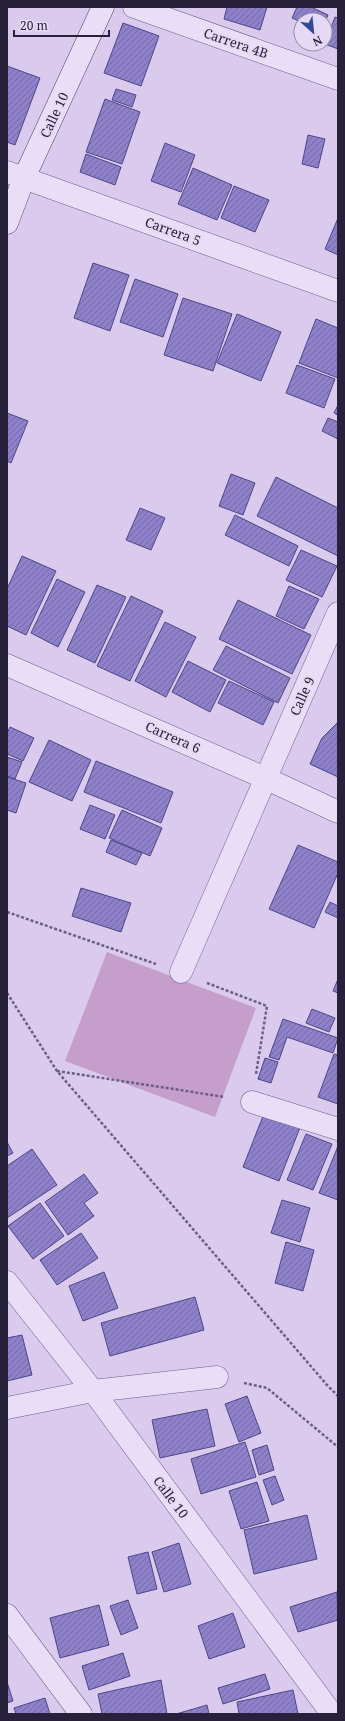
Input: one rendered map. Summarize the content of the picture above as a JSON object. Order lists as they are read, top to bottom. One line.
{"streets":{"street":["Carrera 4B","Calle 10","Carrera 5","Calle 9","Carrera 6"]},"crossings":[["Calle 10","Carrera 5"],["Calle 9","Carrera 6"]],"scale_bar":"20 m","north":"bottom right"}
